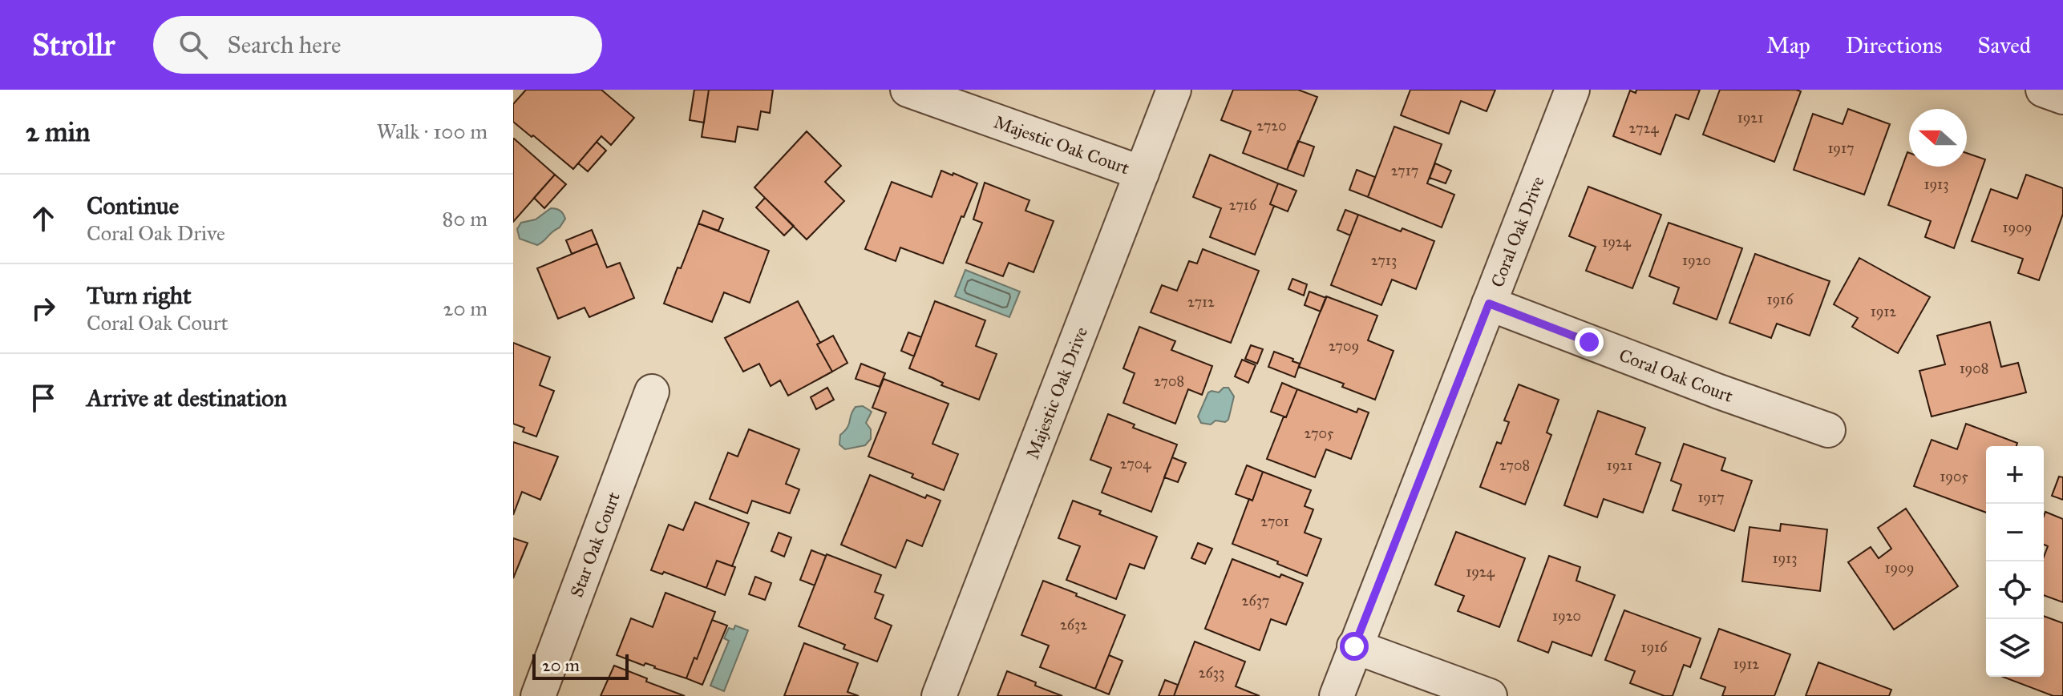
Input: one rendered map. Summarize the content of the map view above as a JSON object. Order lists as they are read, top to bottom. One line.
{"streets":{"street":["Majestic Oak Court","Coral Oak Drive","Coral Oak Court","Majestic Oak Drive","Star Oak Court"]},"crossings":[["Majestic Oak Court","Majestic Oak Drive"],["Coral Oak Drive","Coral Oak Court"]],"house_numbers":["1921","2720","2724","1917","2717","1913","2716","1909","1924","2713","1920","1916","2712","1912","2709","1908","2708","2705","2704","2708","1921","1905","1917","2701","1913","1909","1924","2637","1920","2632","1916","1912","2633"],"scale_bar":"20 m","north":"left","page":{"header":"Strollr","search":"Search here","nav":["Map","Directions","Saved"],"heading":["2 min","Walk · 100 m"],"list":[["Continue","Coral Oak Drive","80 m"],["Turn right","Coral Oak Court","20 m"],"Arrive at destination"],"map_buttons":["+","−"],"scale":"20 m"}}
